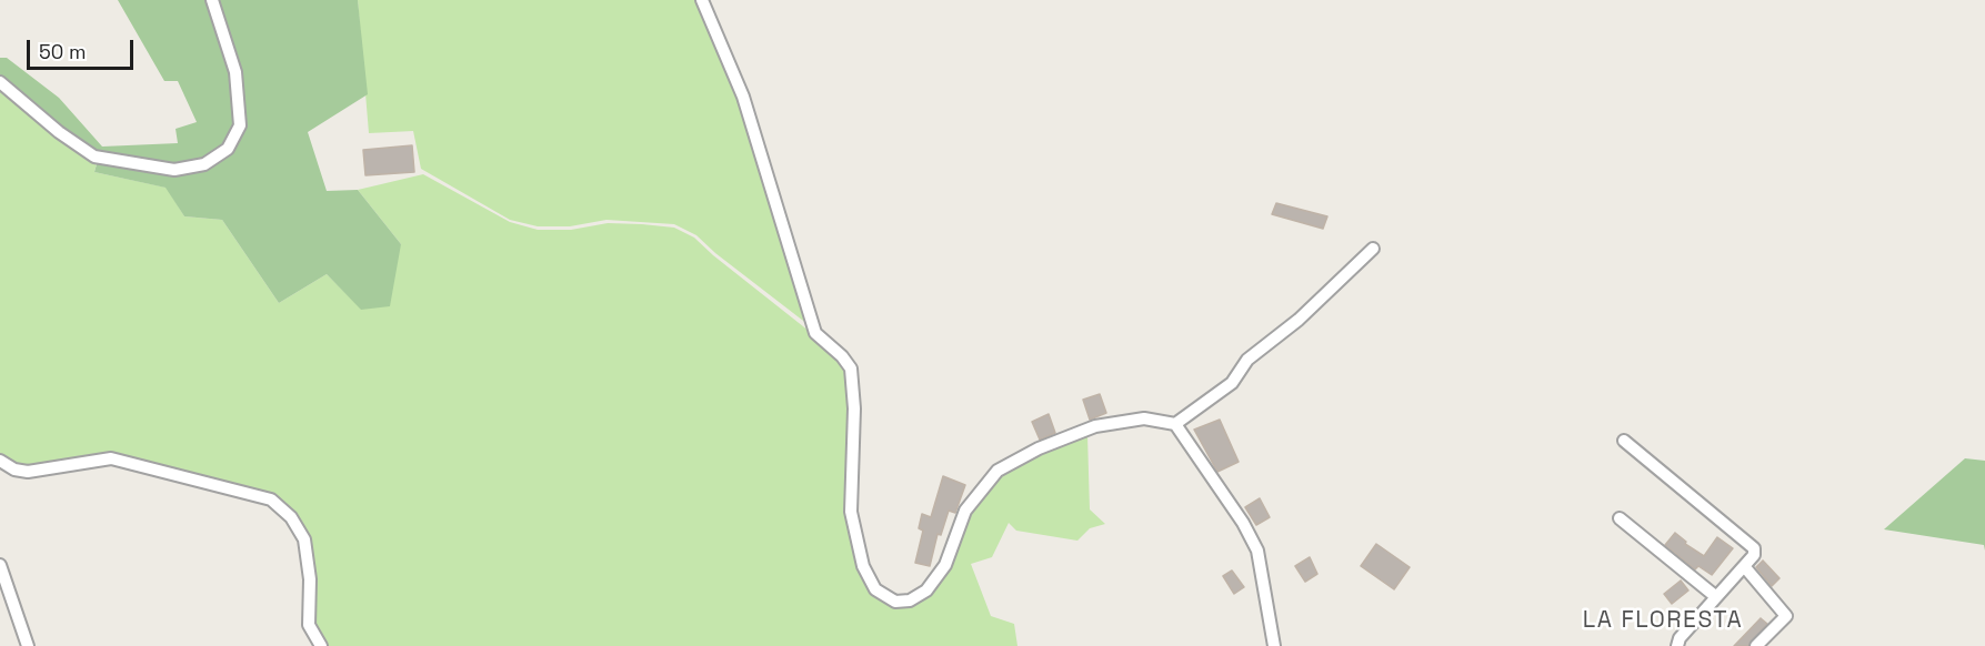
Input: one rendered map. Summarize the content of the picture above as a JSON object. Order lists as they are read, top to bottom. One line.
{"districts":["LA FLORESTA"],"scale_bar":"50 m"}
